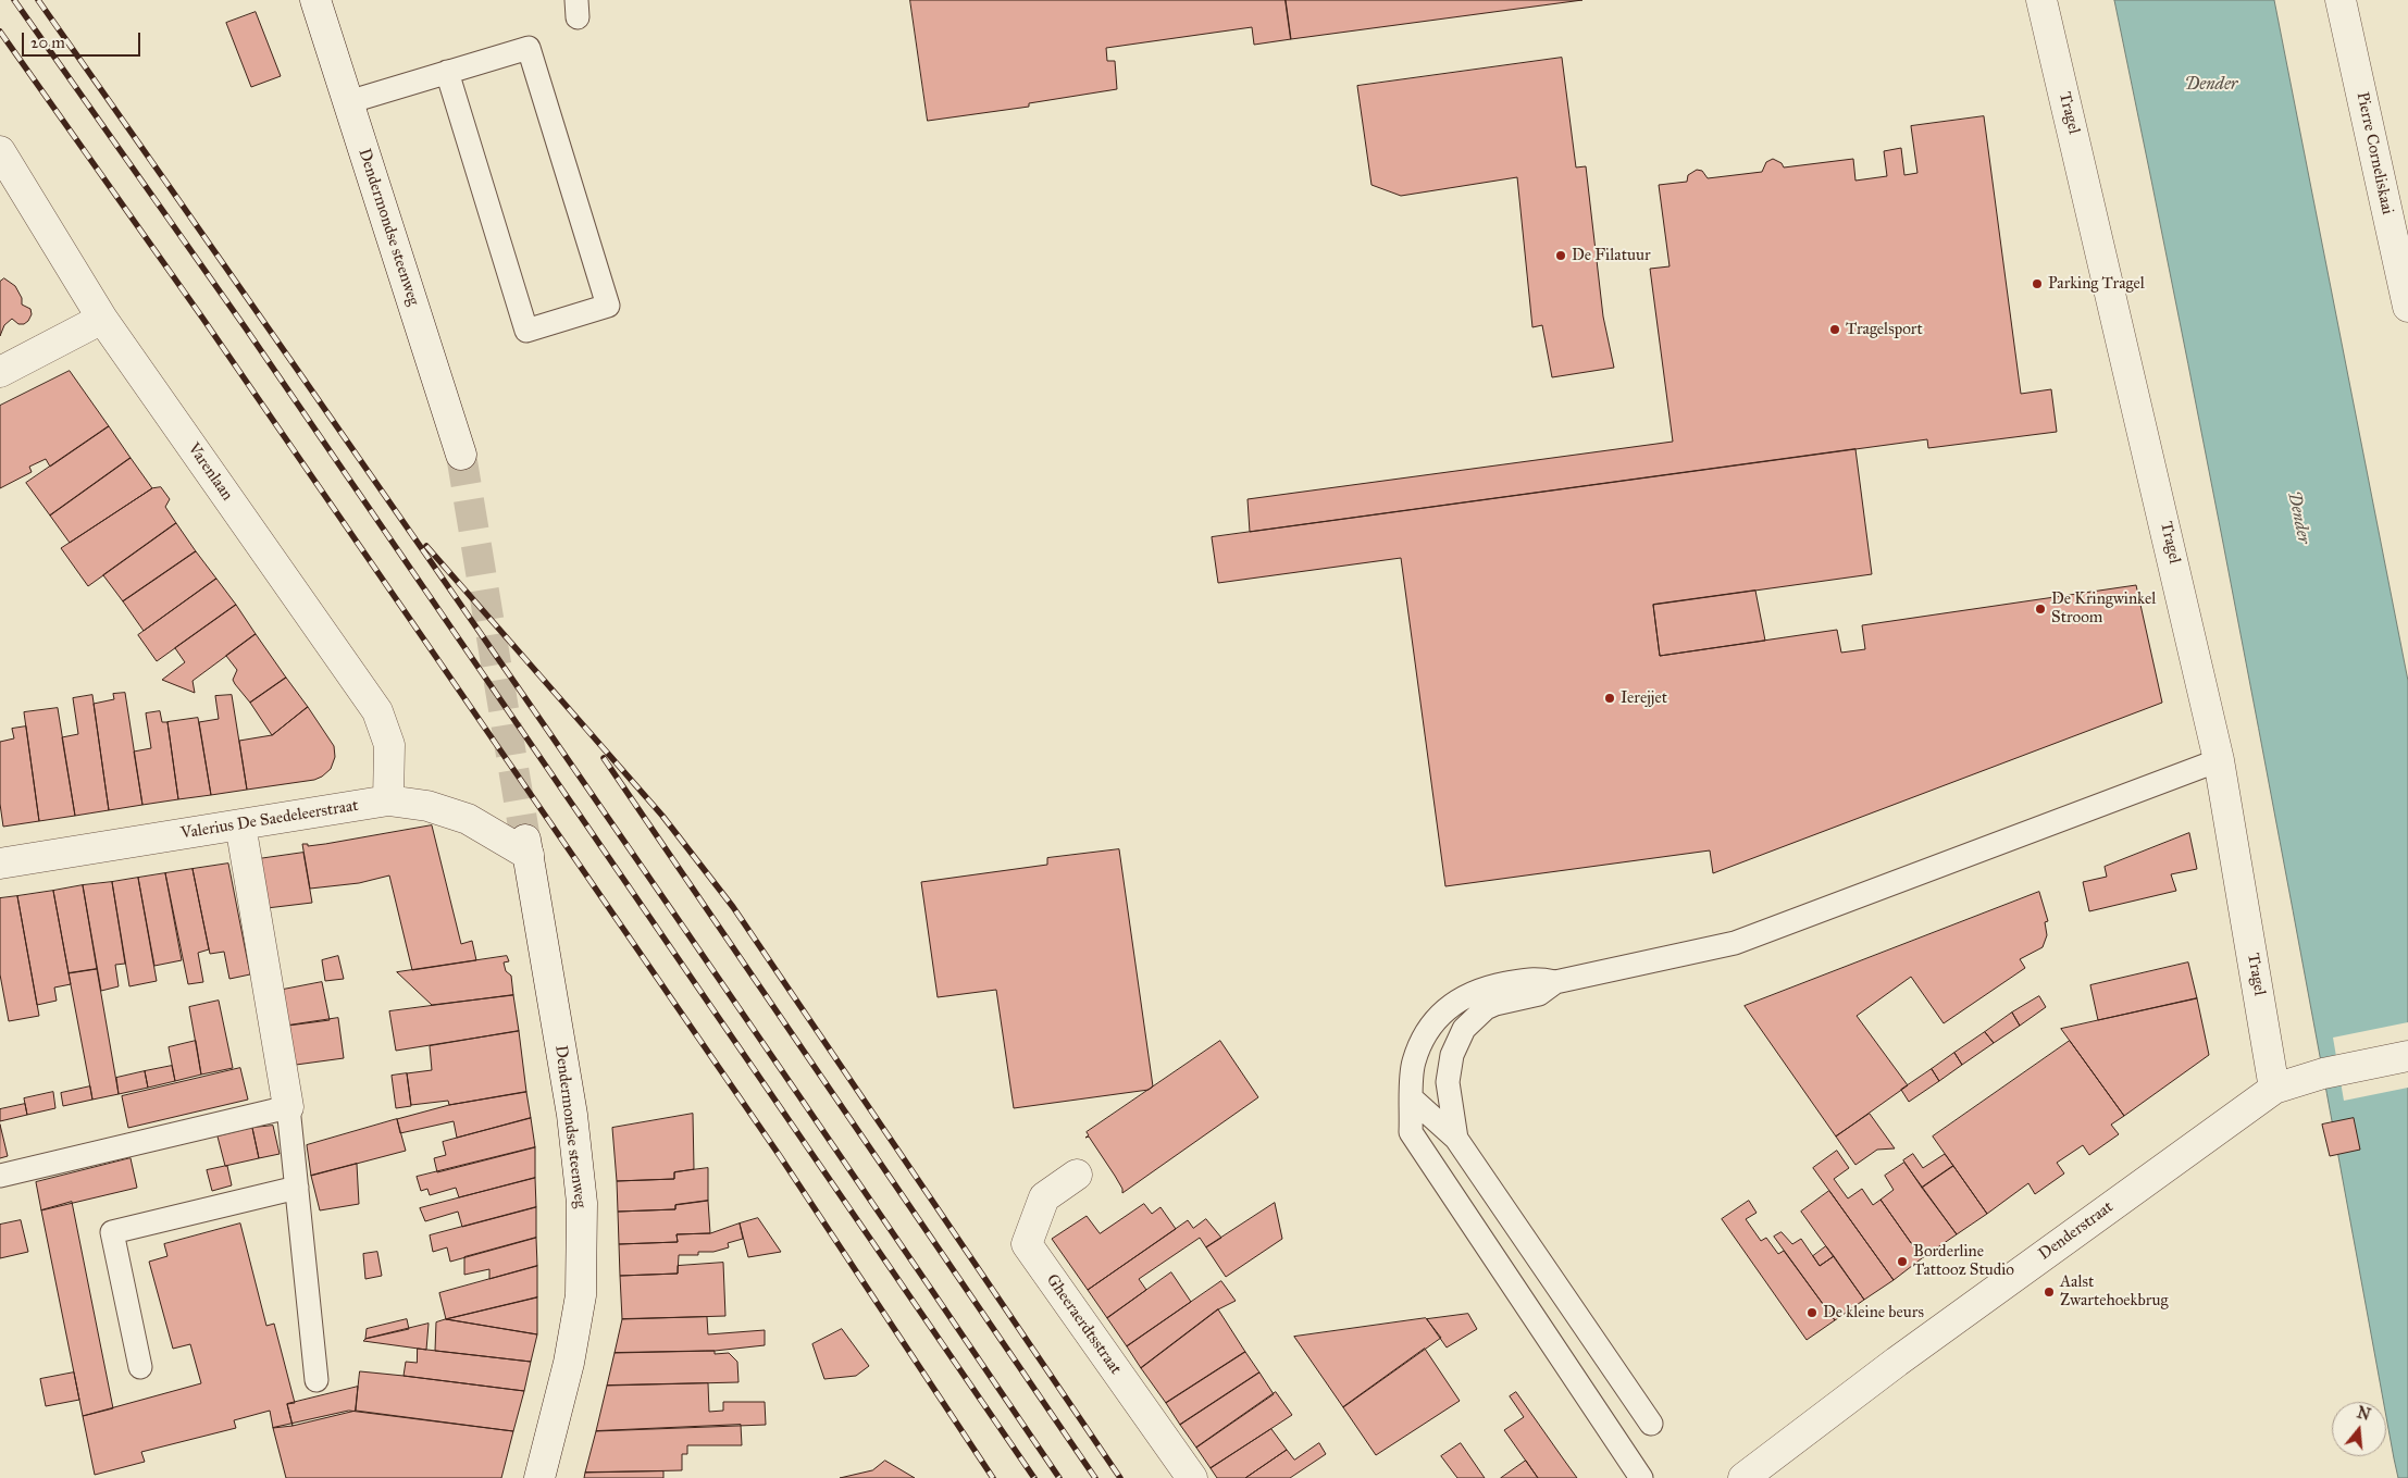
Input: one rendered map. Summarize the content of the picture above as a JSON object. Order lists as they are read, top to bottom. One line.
{"streets":{"street":["Tragel","Pierre Corneliskaai","Dendermondse steenweg","Varenlaan","Valerius De Saedeleerstraat","Denderstraat","Gheeraerdtsstraat"]},"crossings":[["Tragel","Denderstraat"],["Dendermondse steenweg","Valerius De Saedeleerstraat"],["Varenlaan","Valerius De Saedeleerstraat"]],"water":["Dender"],"places":["De Filatuur","Parking Tragel","Tragelsport","De Kringwinkel Stroom","Ierejjet","Borderline Tattooz Studio","Aalst Zwartehoekbrug","De kleine beurs"],"scale_bar":"20 m","north":"top"}
